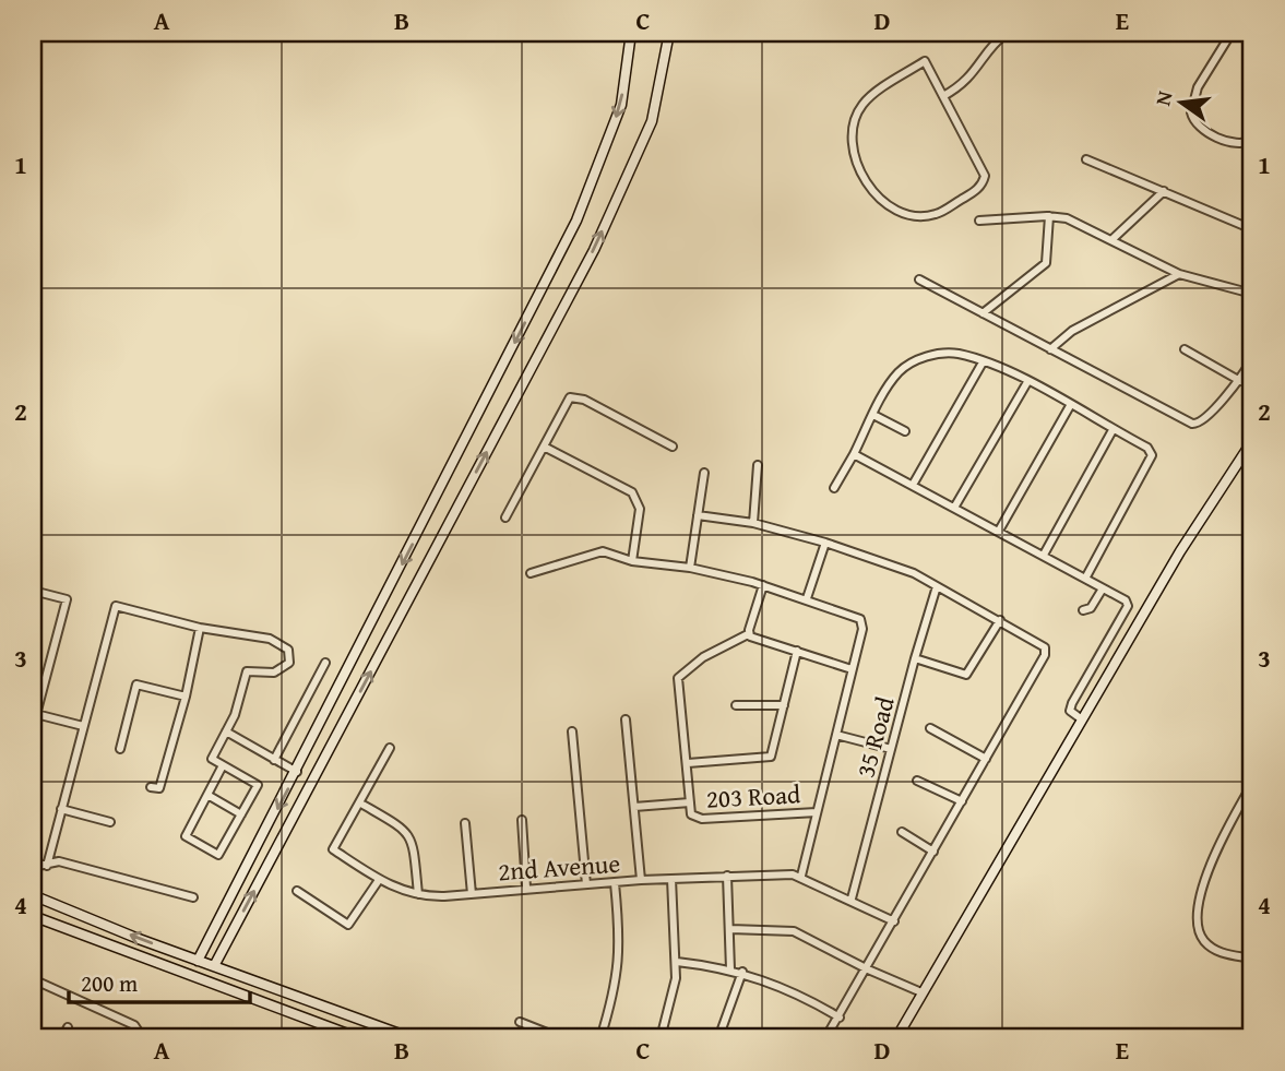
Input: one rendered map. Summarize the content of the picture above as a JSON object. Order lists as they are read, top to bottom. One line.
{"streets":{"street":["35 Road","203 Road","2nd Avenue"]},"crossings":[["35 Road","2nd Avenue"]],"scale_bar":"200 m","north":"left","grid":{"columns":["A","B","C","D","E"],"rows":["1","2","3","4"]}}
